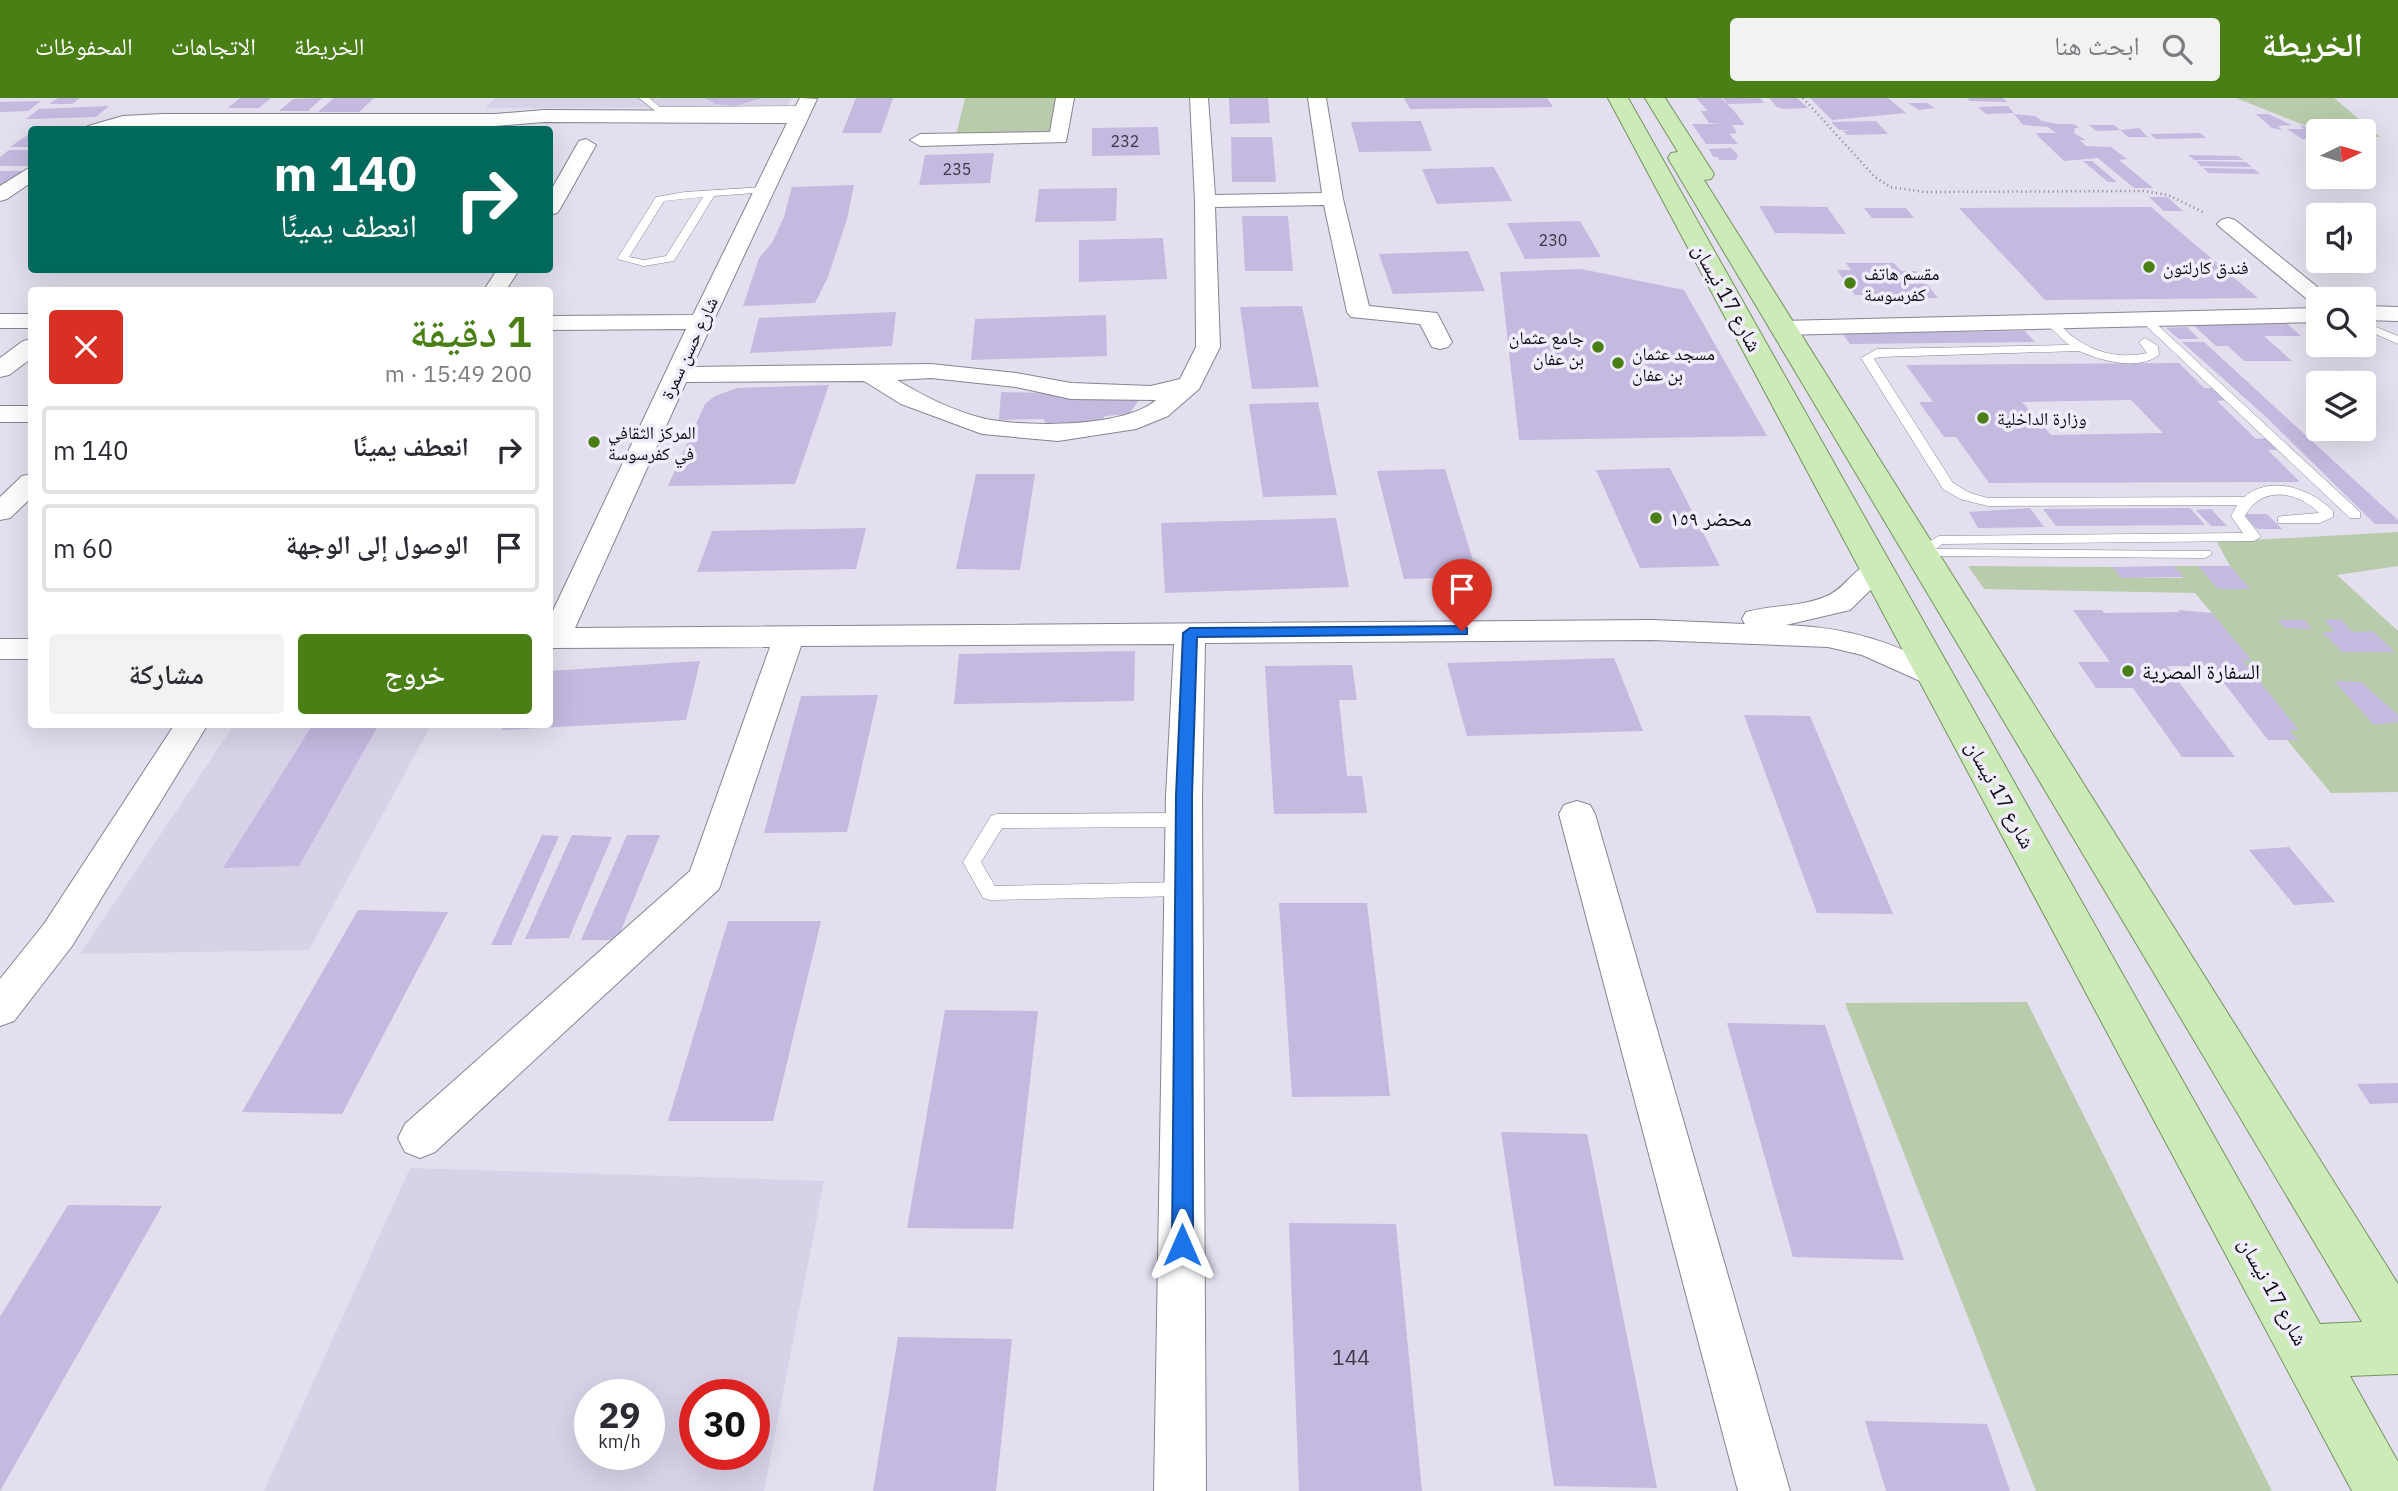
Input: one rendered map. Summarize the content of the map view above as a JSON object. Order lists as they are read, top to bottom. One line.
{"streets":{"main road":["شارع 17 نيسان"],"street":["شارع حسن سمرة"]},"places":["فندق كارلتون","مقسم هاتف كفرسوسة","جامع عثمان بن عفان","مسجد عثمان بن عفان","وزارة الداخلية","المركز الثقافي في كفرسوسة","محضر ١٥٩","السفارة المصرية"],"house_numbers":["232","235","230","144"],"north":"right","page":{"header":"الخريطة","search":"ابحث هنا","nav":["الخريطة","الاتجاهات","المحفوظات"],"turn":["140 m","انعطف يمينًا"],"heading":["1 دقيقة","200 m · 15:49"],"list":[{"name":"انعطف يمينًا","value":"140 m"},{"name":"الوصول إلى الوجهة","value":"60 m"}],"buttons":["خروج","مشاركة"],"speed":"29 km/h","limit":"30"}}
